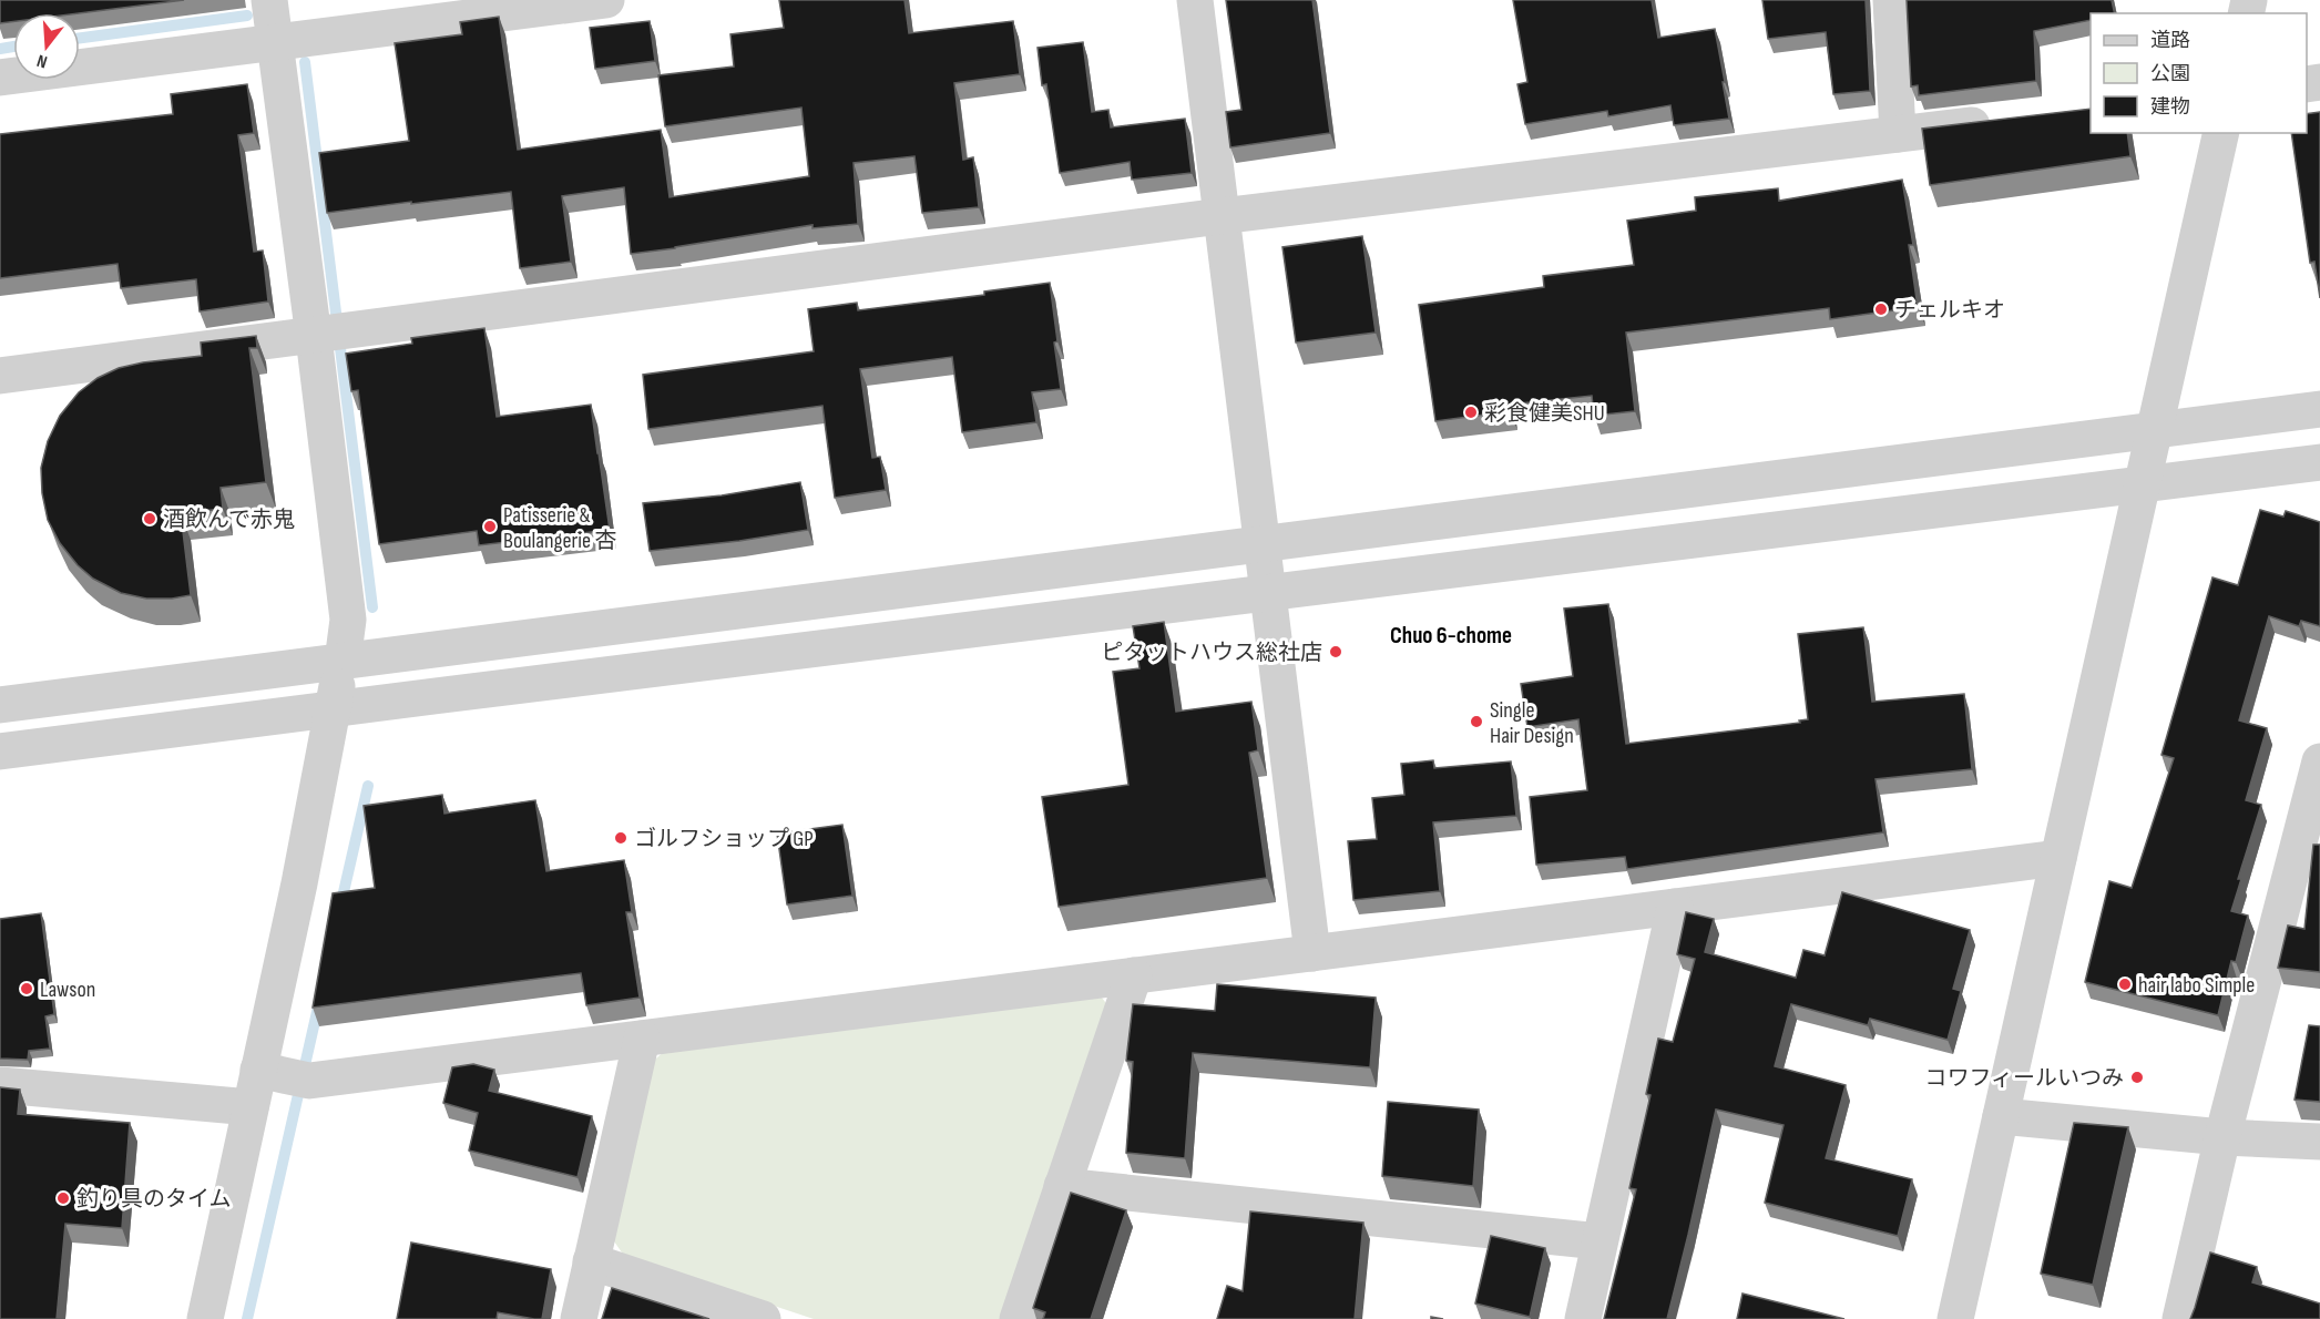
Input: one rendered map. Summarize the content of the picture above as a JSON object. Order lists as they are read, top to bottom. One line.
{"districts":["Chuo 6-chome"],"places":["チェルキオ","彩食健美SHU","酒飲んで赤鬼","Patisserie & Boulangerie 杏","ピタットハウス総社店","Single Hair Design","ゴルフショップ GP","hair labo Simple","Lawson","コワフィールいつみ","釣り具のタイム"],"legend":["道路","公園","建物"],"north":"bottom"}
